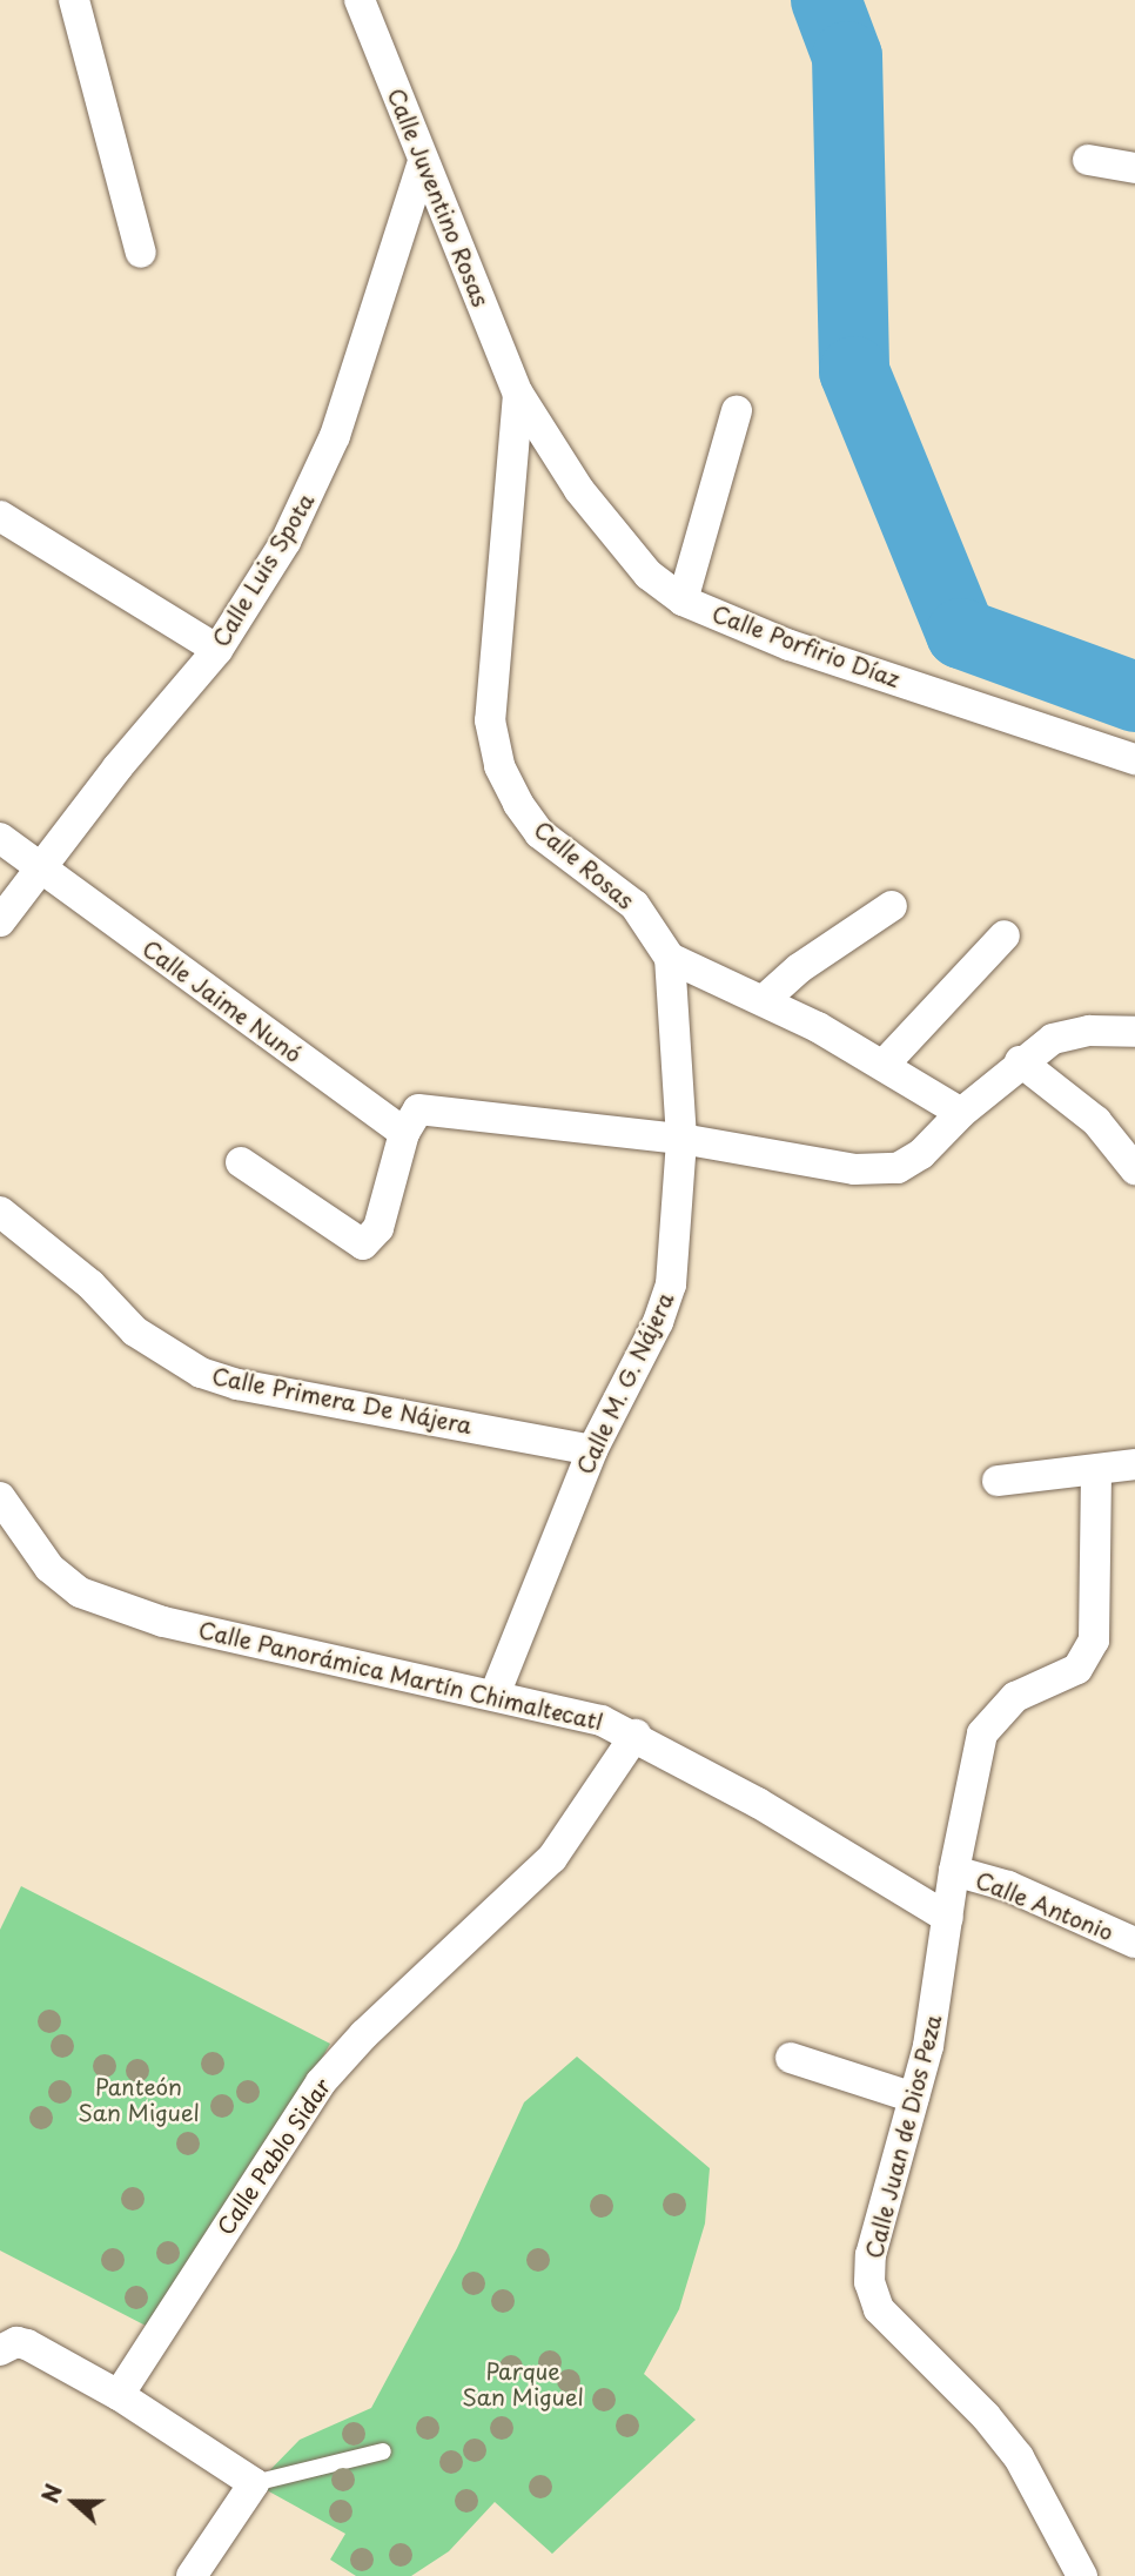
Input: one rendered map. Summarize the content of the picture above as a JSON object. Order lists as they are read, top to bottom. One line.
{"streets":{"street":["Calle Juventino Rosas","Calle Luis Spota","Calle Porfirio Díaz","Calle Rosas","Calle Jaime Nunó","Calle M. G. Nájera","Calle Primera De Nájera","Calle Panorámica Martín Chimaltecatl","Calle Antonio","Calle Juan de Dios Peza","Calle Pablo Sidar"]},"crossings":[["Calle Juventino Rosas","Calle Luis Spota"],["Calle Juventino Rosas","Calle Porfirio Díaz"],["Calle Juventino Rosas","Calle Rosas"],["Calle Luis Spota","Calle Jaime Nunó"],["Calle Porfirio Díaz","Calle Rosas"],["Calle Rosas","Calle M. G. Nájera"],["Calle M. G. Nájera","Calle Primera De Nájera"],["Calle M. G. Nájera","Calle Panorámica Martín Chimaltecatl"],["Calle Panorámica Martín Chimaltecatl","Calle Juan de Dios Peza"],["Calle Panorámica Martín Chimaltecatl","Calle Pablo Sidar"],["Calle Antonio","Calle Juan de Dios Peza"]],"parks":["Panteón San Miguel","Parque San Miguel"],"north":"left"}
